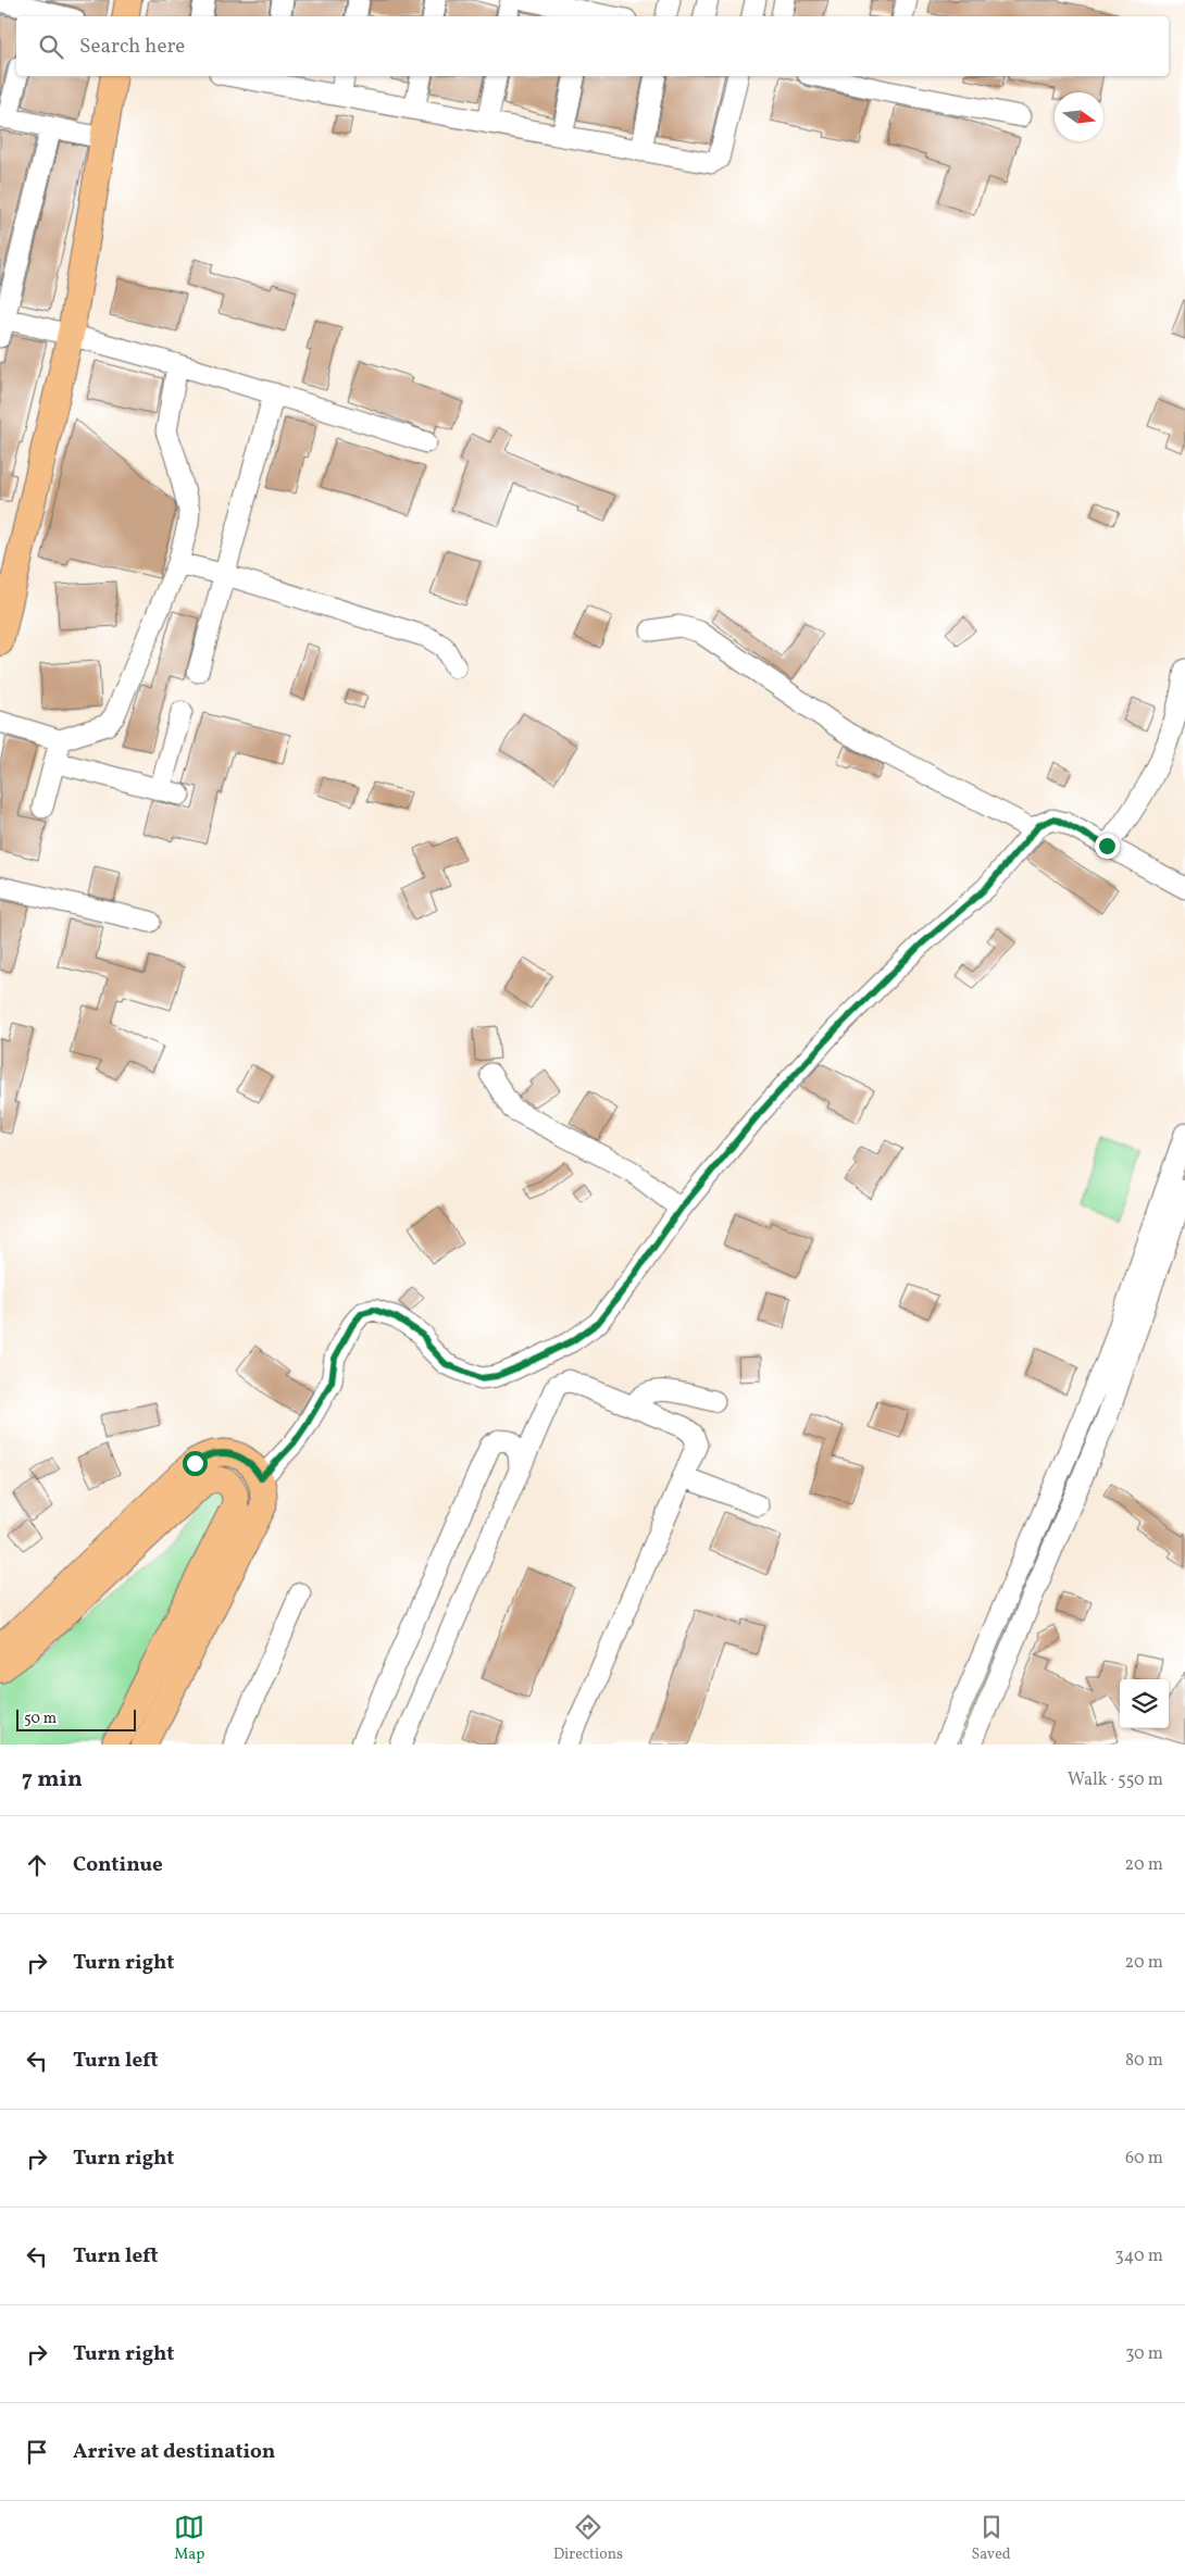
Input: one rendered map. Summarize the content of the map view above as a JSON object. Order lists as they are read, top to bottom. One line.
{"scale_bar":"50 m","north":"right","page":{"search":"Search here","scale":"50 m","heading":["7 min","Walk · 550 m"],"list":[["Continue","20 m"],["Turn right","20 m"],["Turn left","80 m"],["Turn right","60 m"],["Turn left","340 m"],["Turn right","30 m"],"Arrive at destination"],"nav":["Map","Directions","Saved"]}}
